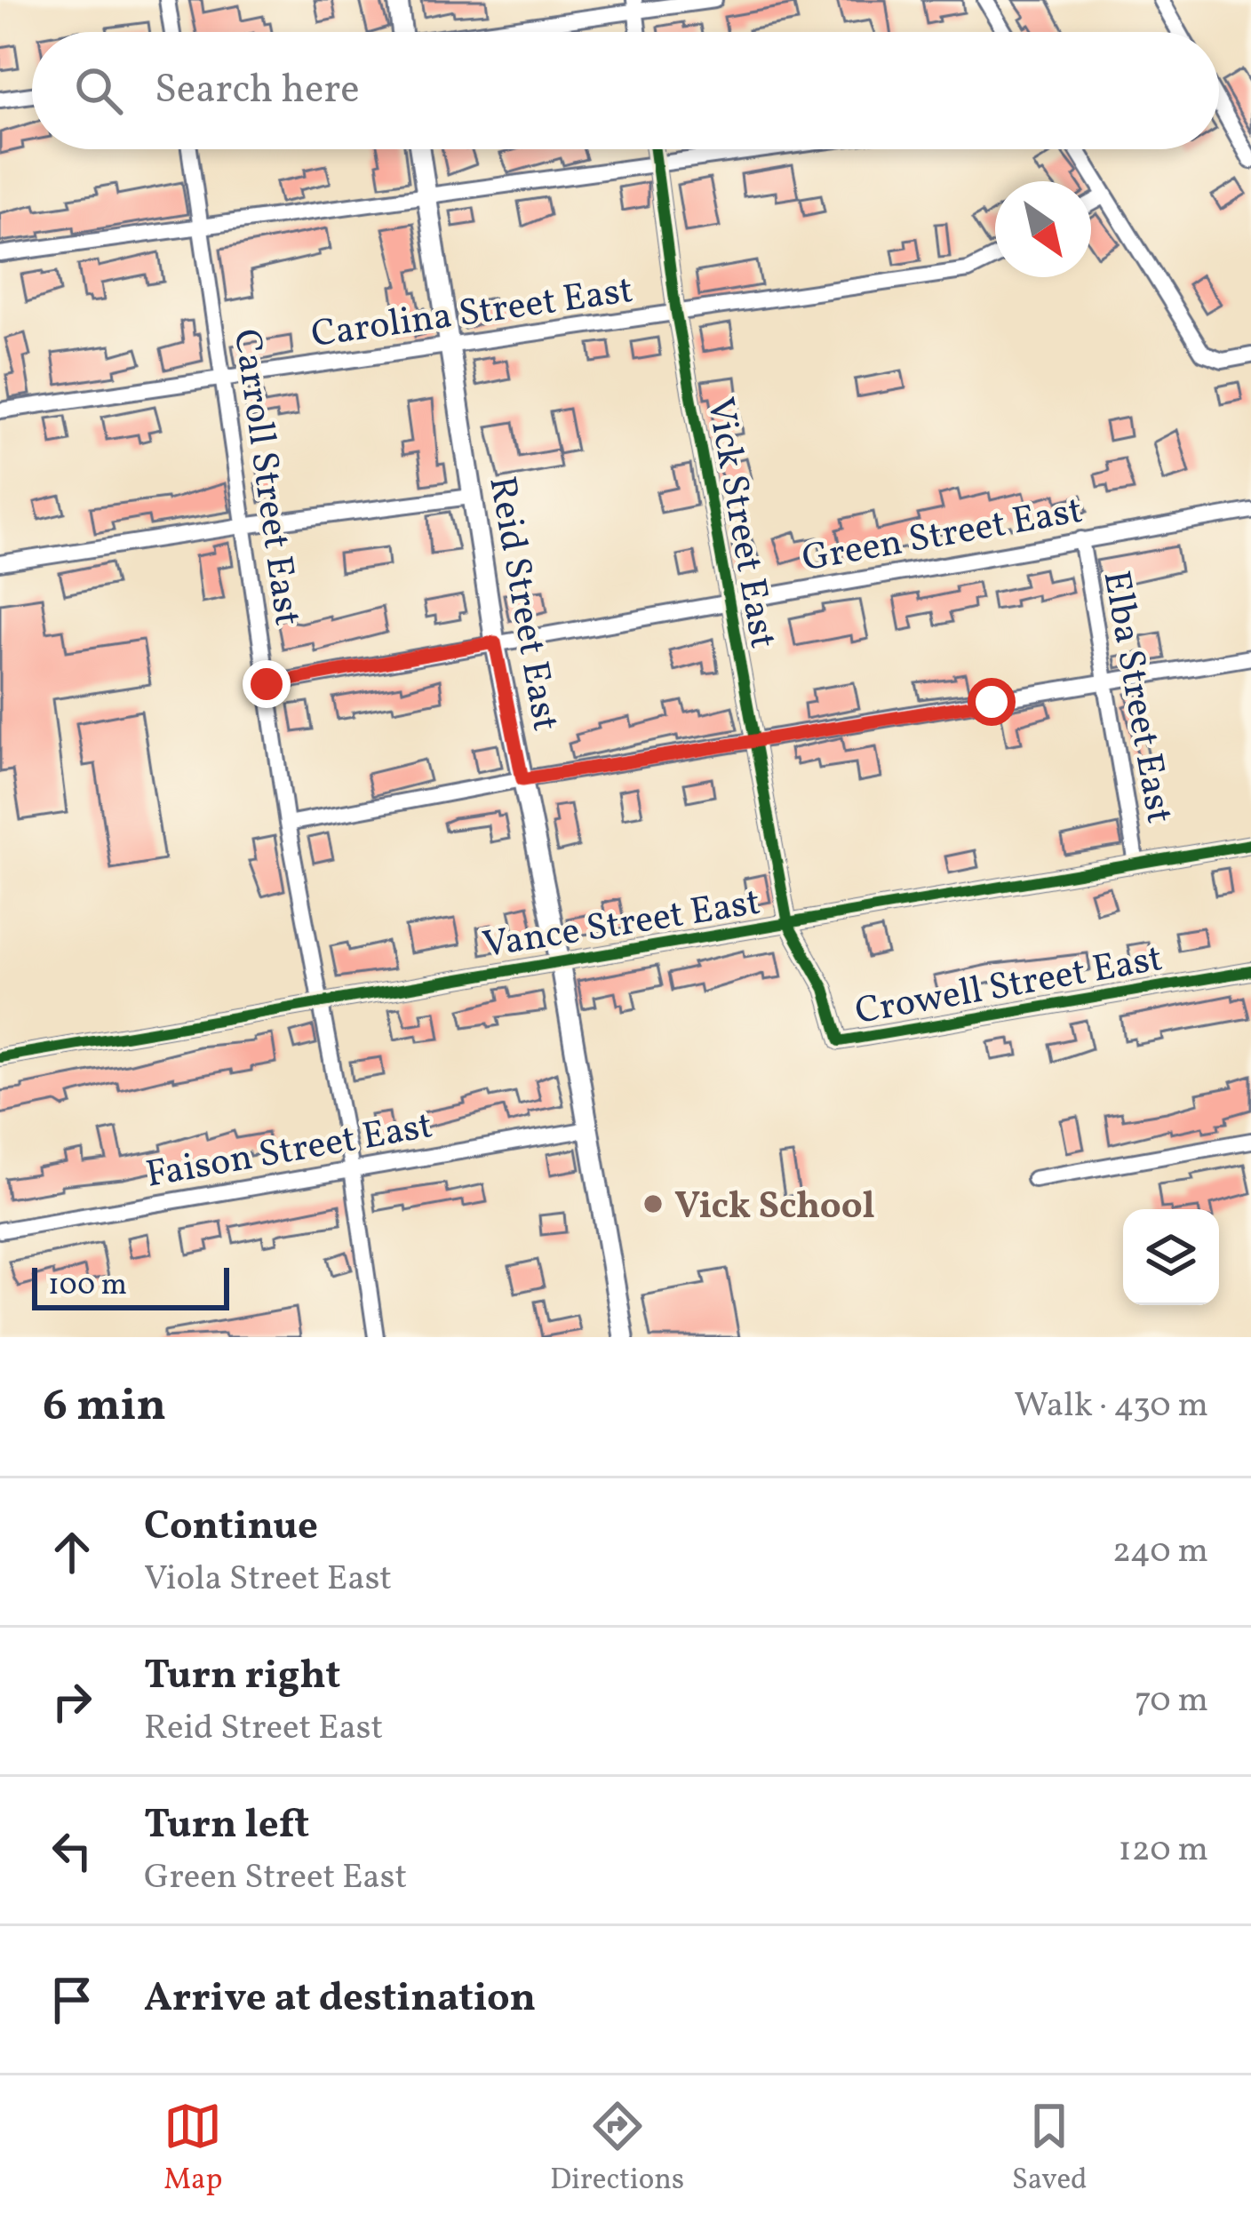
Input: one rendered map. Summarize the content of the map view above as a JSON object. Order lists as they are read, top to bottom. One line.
{"streets":{"street":["Carolina Street East","Carroll Street East","Vick Street East","Green Street East","Reid Street East","Elba Street East","Vance Street East","Crowell Street East","Faison Street East"]},"crossings":[["Carolina Street East","Carroll Street East"],["Carolina Street East","Vick Street East"],["Carolina Street East","Reid Street East"],["Carroll Street East","Green Street East"],["Carroll Street East","Vance Street East"],["Carroll Street East","Faison Street East"],["Vick Street East","Green Street East"],["Vick Street East","Vance Street East"],["Vick Street East","Crowell Street East"],["Green Street East","Reid Street East"],["Green Street East","Elba Street East"],["Reid Street East","Vance Street East"],["Reid Street East","Faison Street East"],["Elba Street East","Vance Street East"],["Vance Street East","Crowell Street East"]],"places":["Vick School"],"scale_bar":"100 m","north":"bottom right","page":{"search":"Search here","scale":"100 m","heading":["6 min","Walk · 430 m"],"list":[["Continue","Viola Street East","240 m"],["Turn right","Reid Street East","70 m"],["Turn left","Green Street East","120 m"],"Arrive at destination"],"nav":["Map","Directions","Saved"]}}
